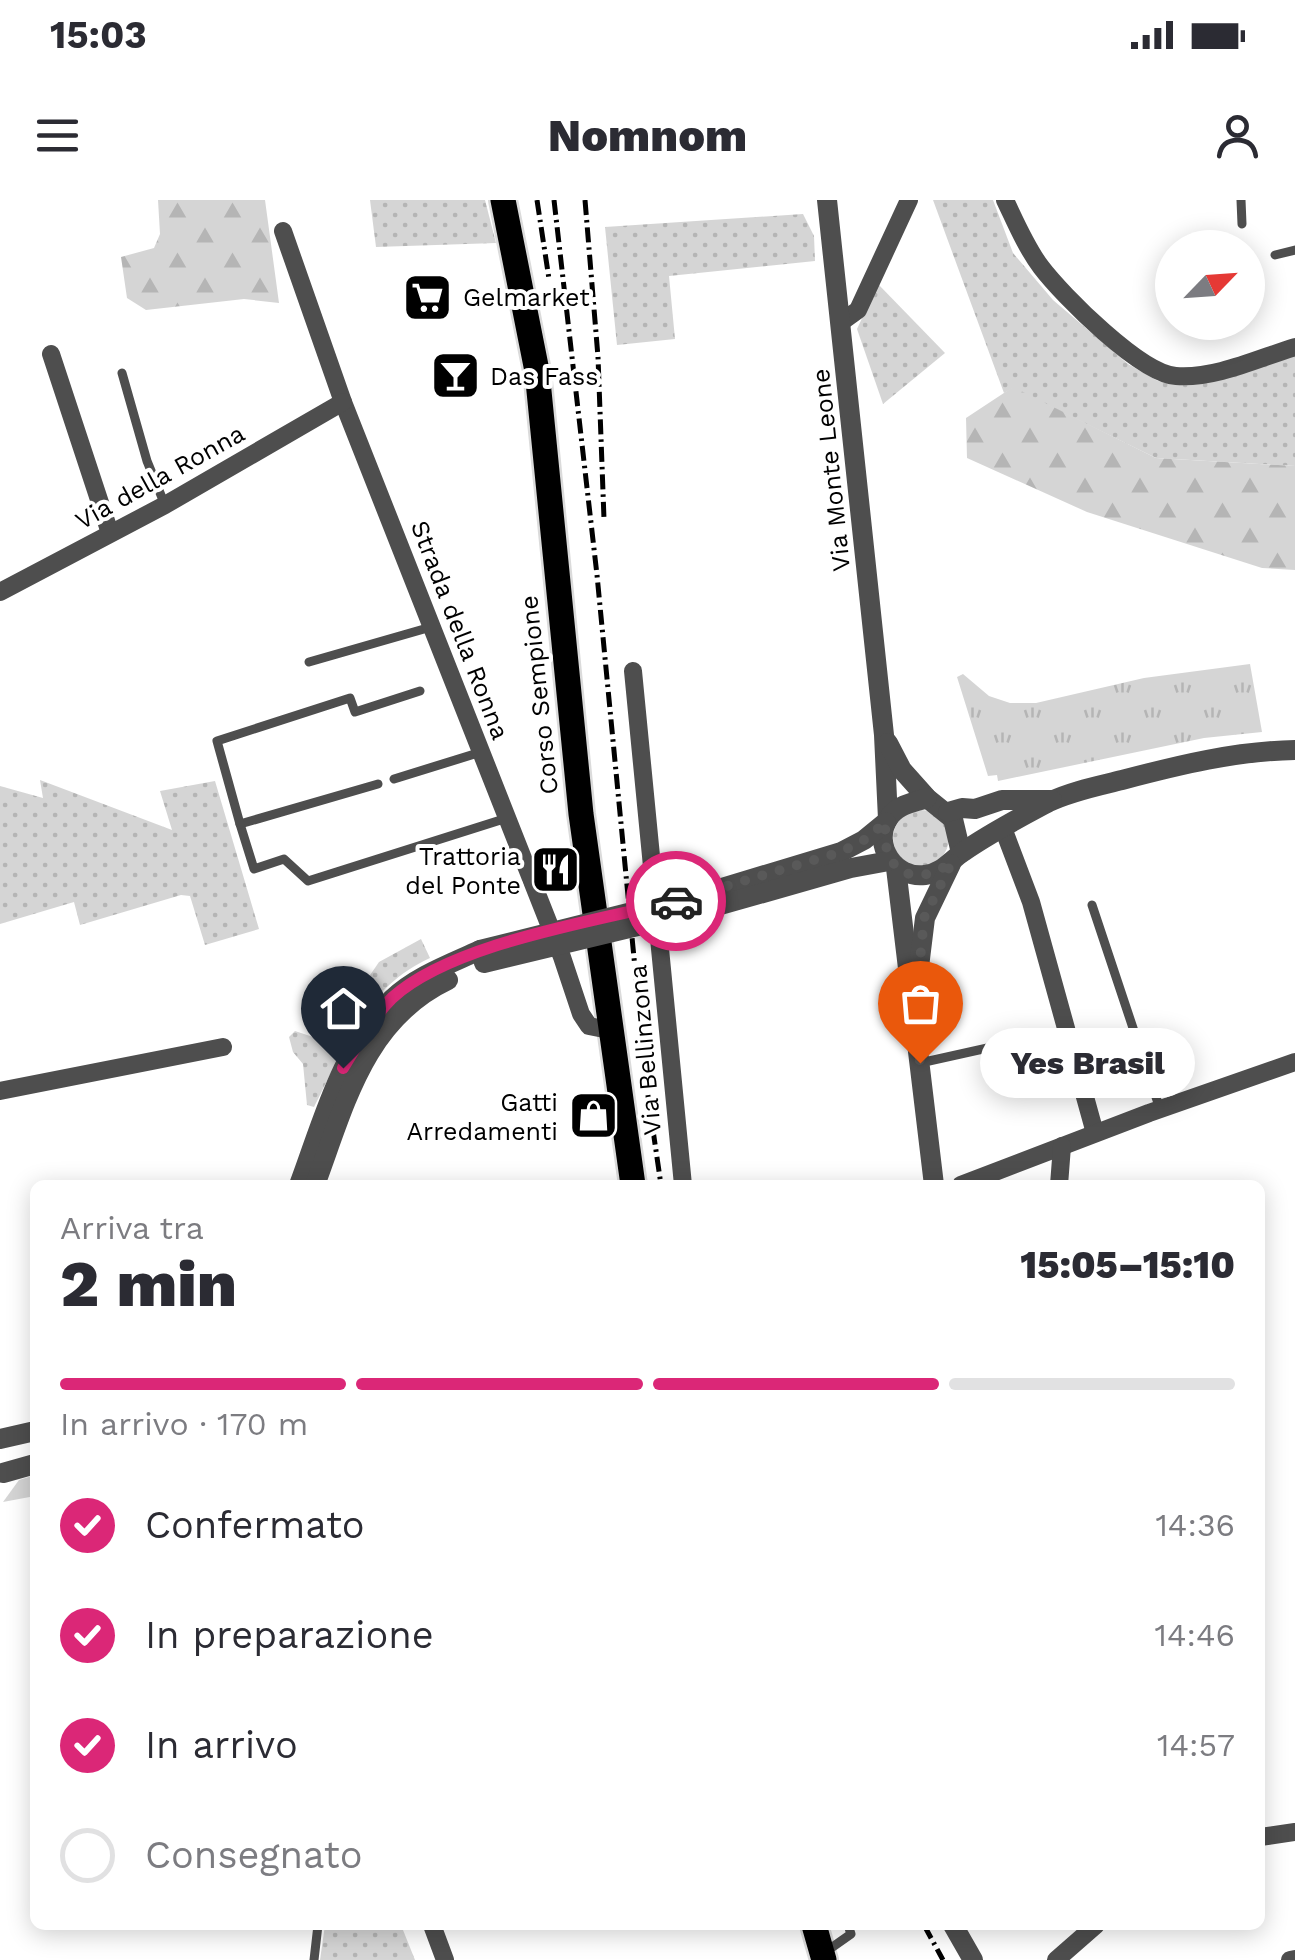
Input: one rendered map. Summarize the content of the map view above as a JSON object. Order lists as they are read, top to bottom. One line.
{"streets":{"main road":["Corso Sempione"],"street":["Via Monte Leone","Via della Ronna","Strada della Ronna","Via Bellinzona"]},"crossings":[["Via della Ronna","Strada della Ronna"],["Strada della Ronna","Corso Sempione"]],"places":{"supermarket":["Gelmarket"],"bar":["Das Fass"],"restaurant":["Trattoria del Ponte"],"other":["Yes Brasil"],"shop":["Gatti Arredamenti"]},"north":"top right","page":{"status":"15:03","header":"Nomnom","bubble":"Yes Brasil","heading":["2 min","Arriva tra","15:05–15:10"],"bar":"In arrivo · 170 m","list":[["Confermato","14:36"],["In preparazione","14:46"],["In arrivo","14:57"],"Consegnato"]}}
